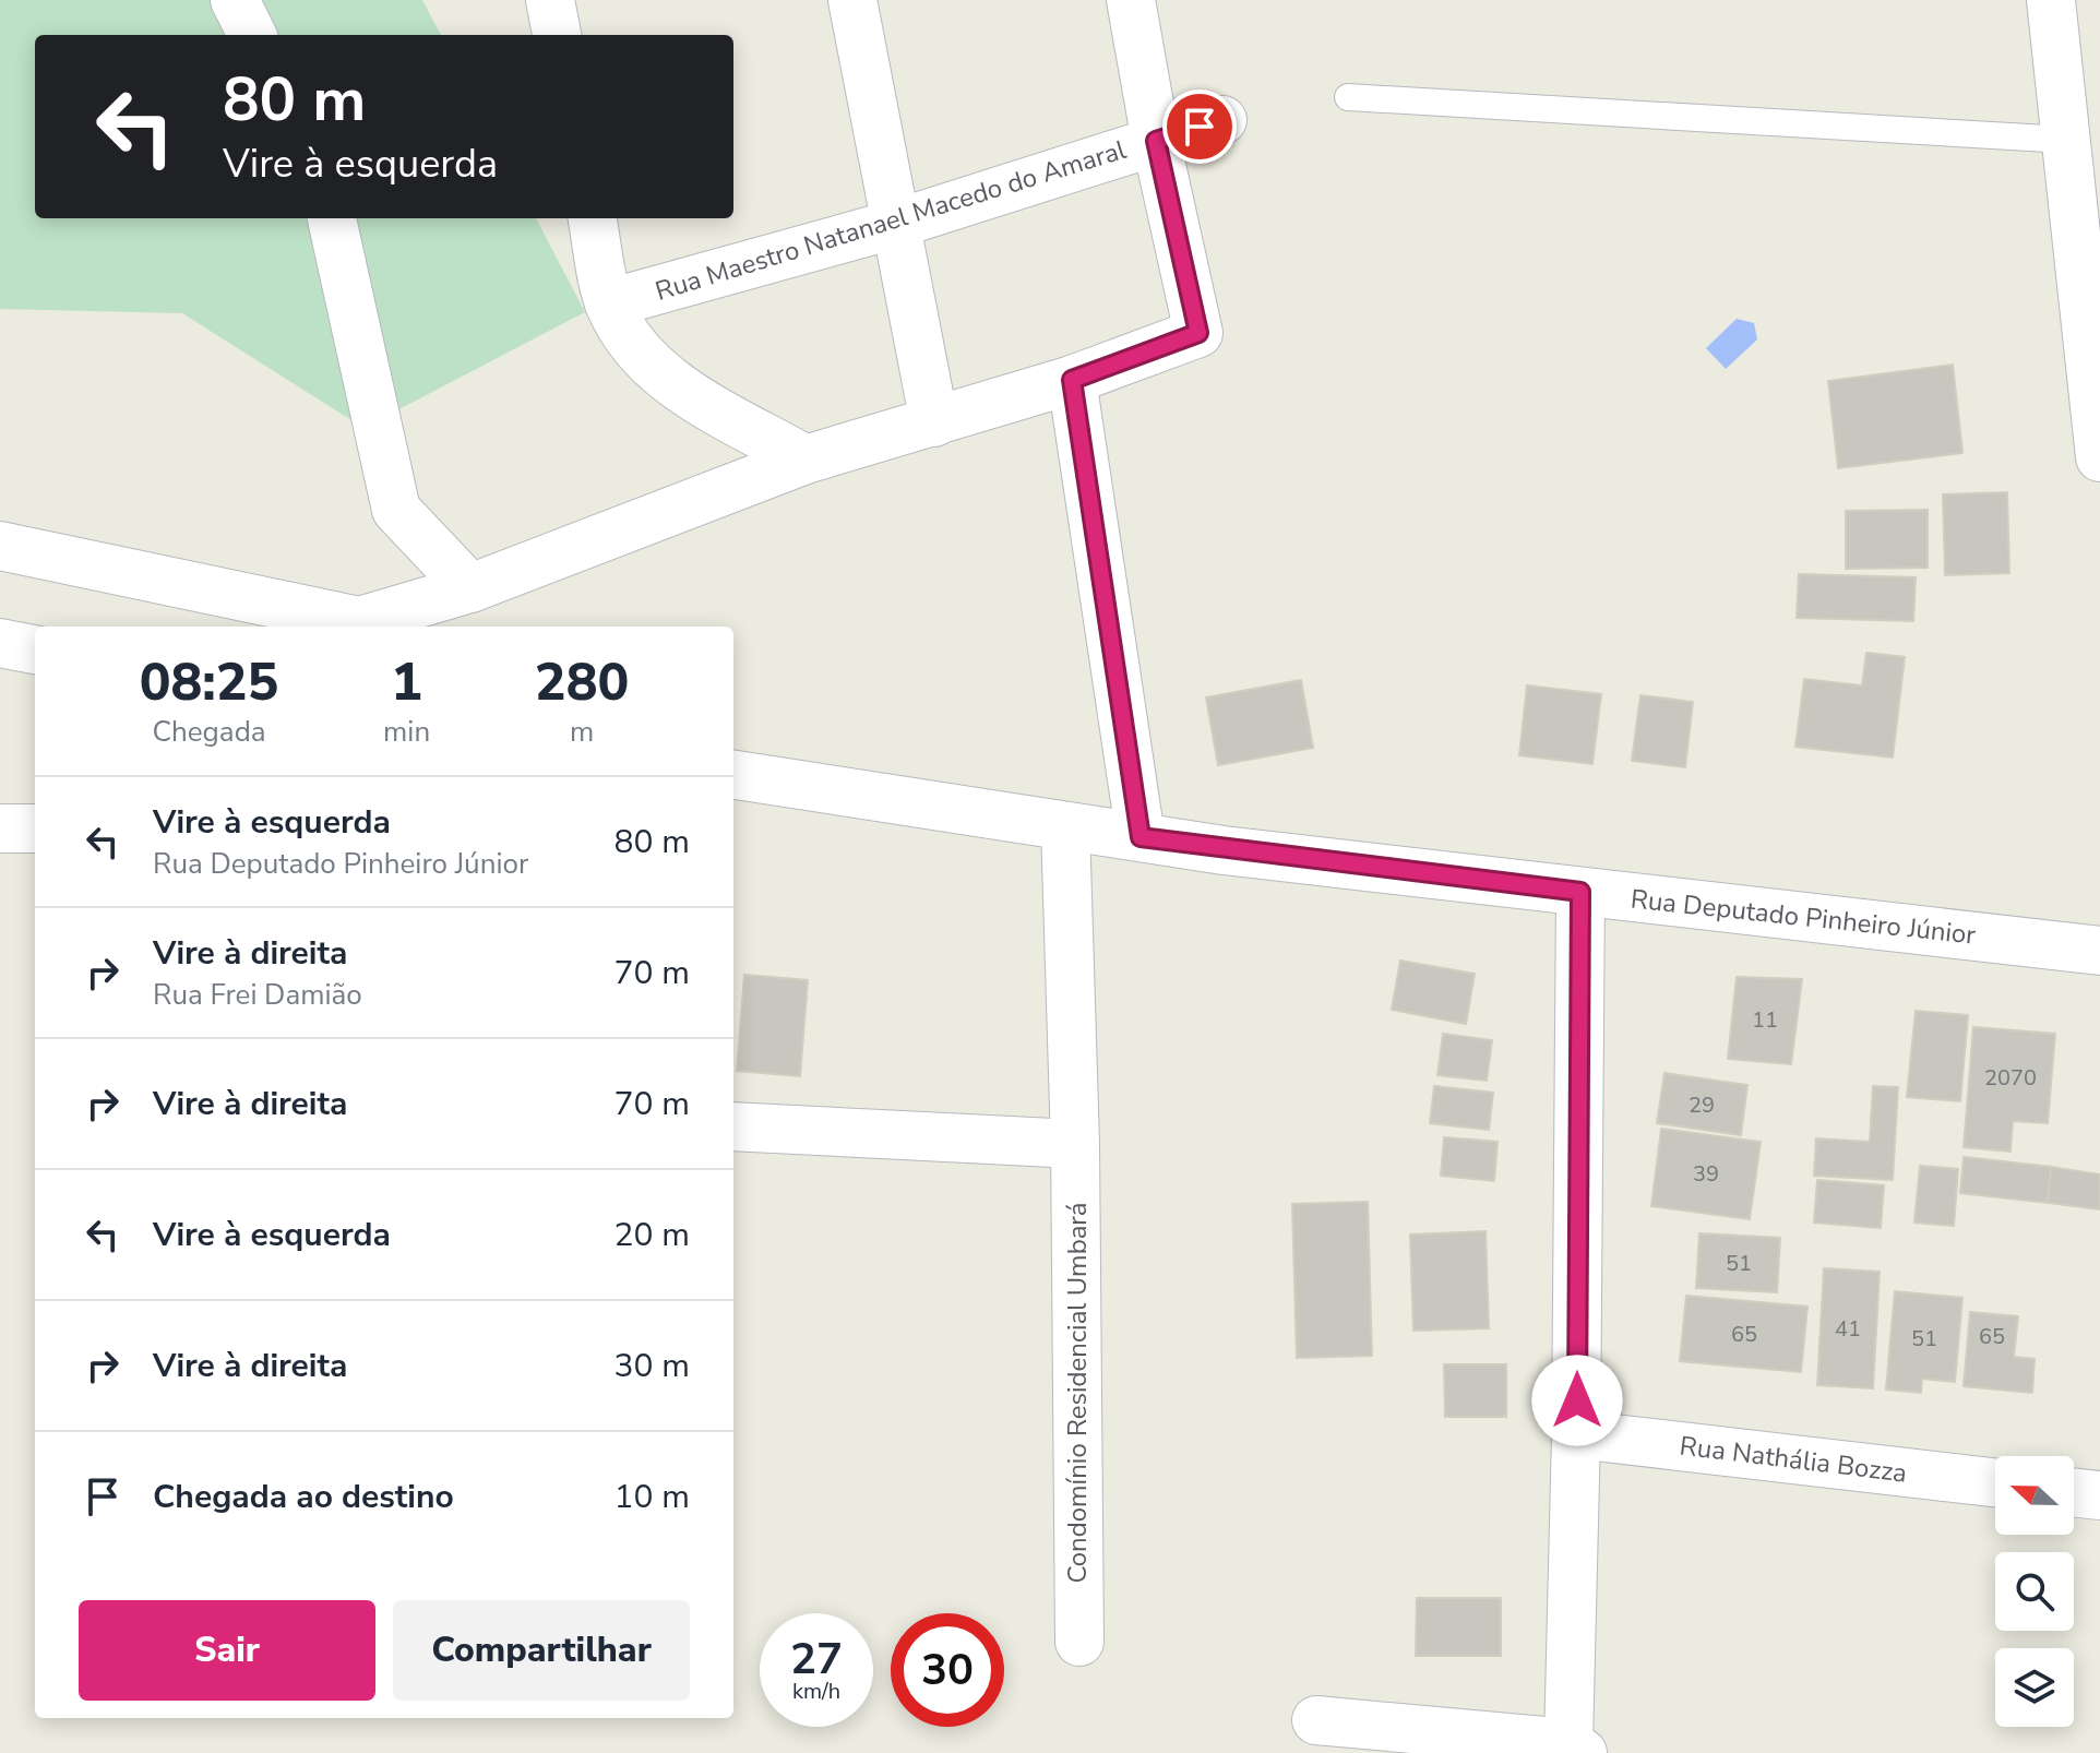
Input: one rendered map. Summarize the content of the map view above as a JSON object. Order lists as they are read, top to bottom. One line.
{"streets":{"street":["Rua Maestro Natanael Macedo do Amaral","Rua Deputado Pinheiro Júnior","Condomínio Residencial Umbará","Rua Nathália Bozza"]},"crossings":[["Rua Deputado Pinheiro Júnior","Condomínio Residencial Umbará"]],"house_numbers":["11","2070","29","39","51","41","65","65","51"],"north":"left","page":{"turn":["80 m","Vire à esquerda"],"eta":["08:25","Chegada","1","min","280","m"],"list":[{"name":"Vire à esquerda","note":"Rua Deputado Pinheiro Júnior","value":"80 m"},{"name":"Vire à direita","note":"Rua Frei Damião","value":"70 m"},{"name":"Vire à direita","value":"70 m"},{"name":"Vire à esquerda","value":"20 m"},{"name":"Vire à direita","value":"30 m"},{"name":"Chegada ao destino","value":"10 m"}],"buttons":["Sair","Compartilhar"],"speed":"27 km/h","limit":"30"}}
